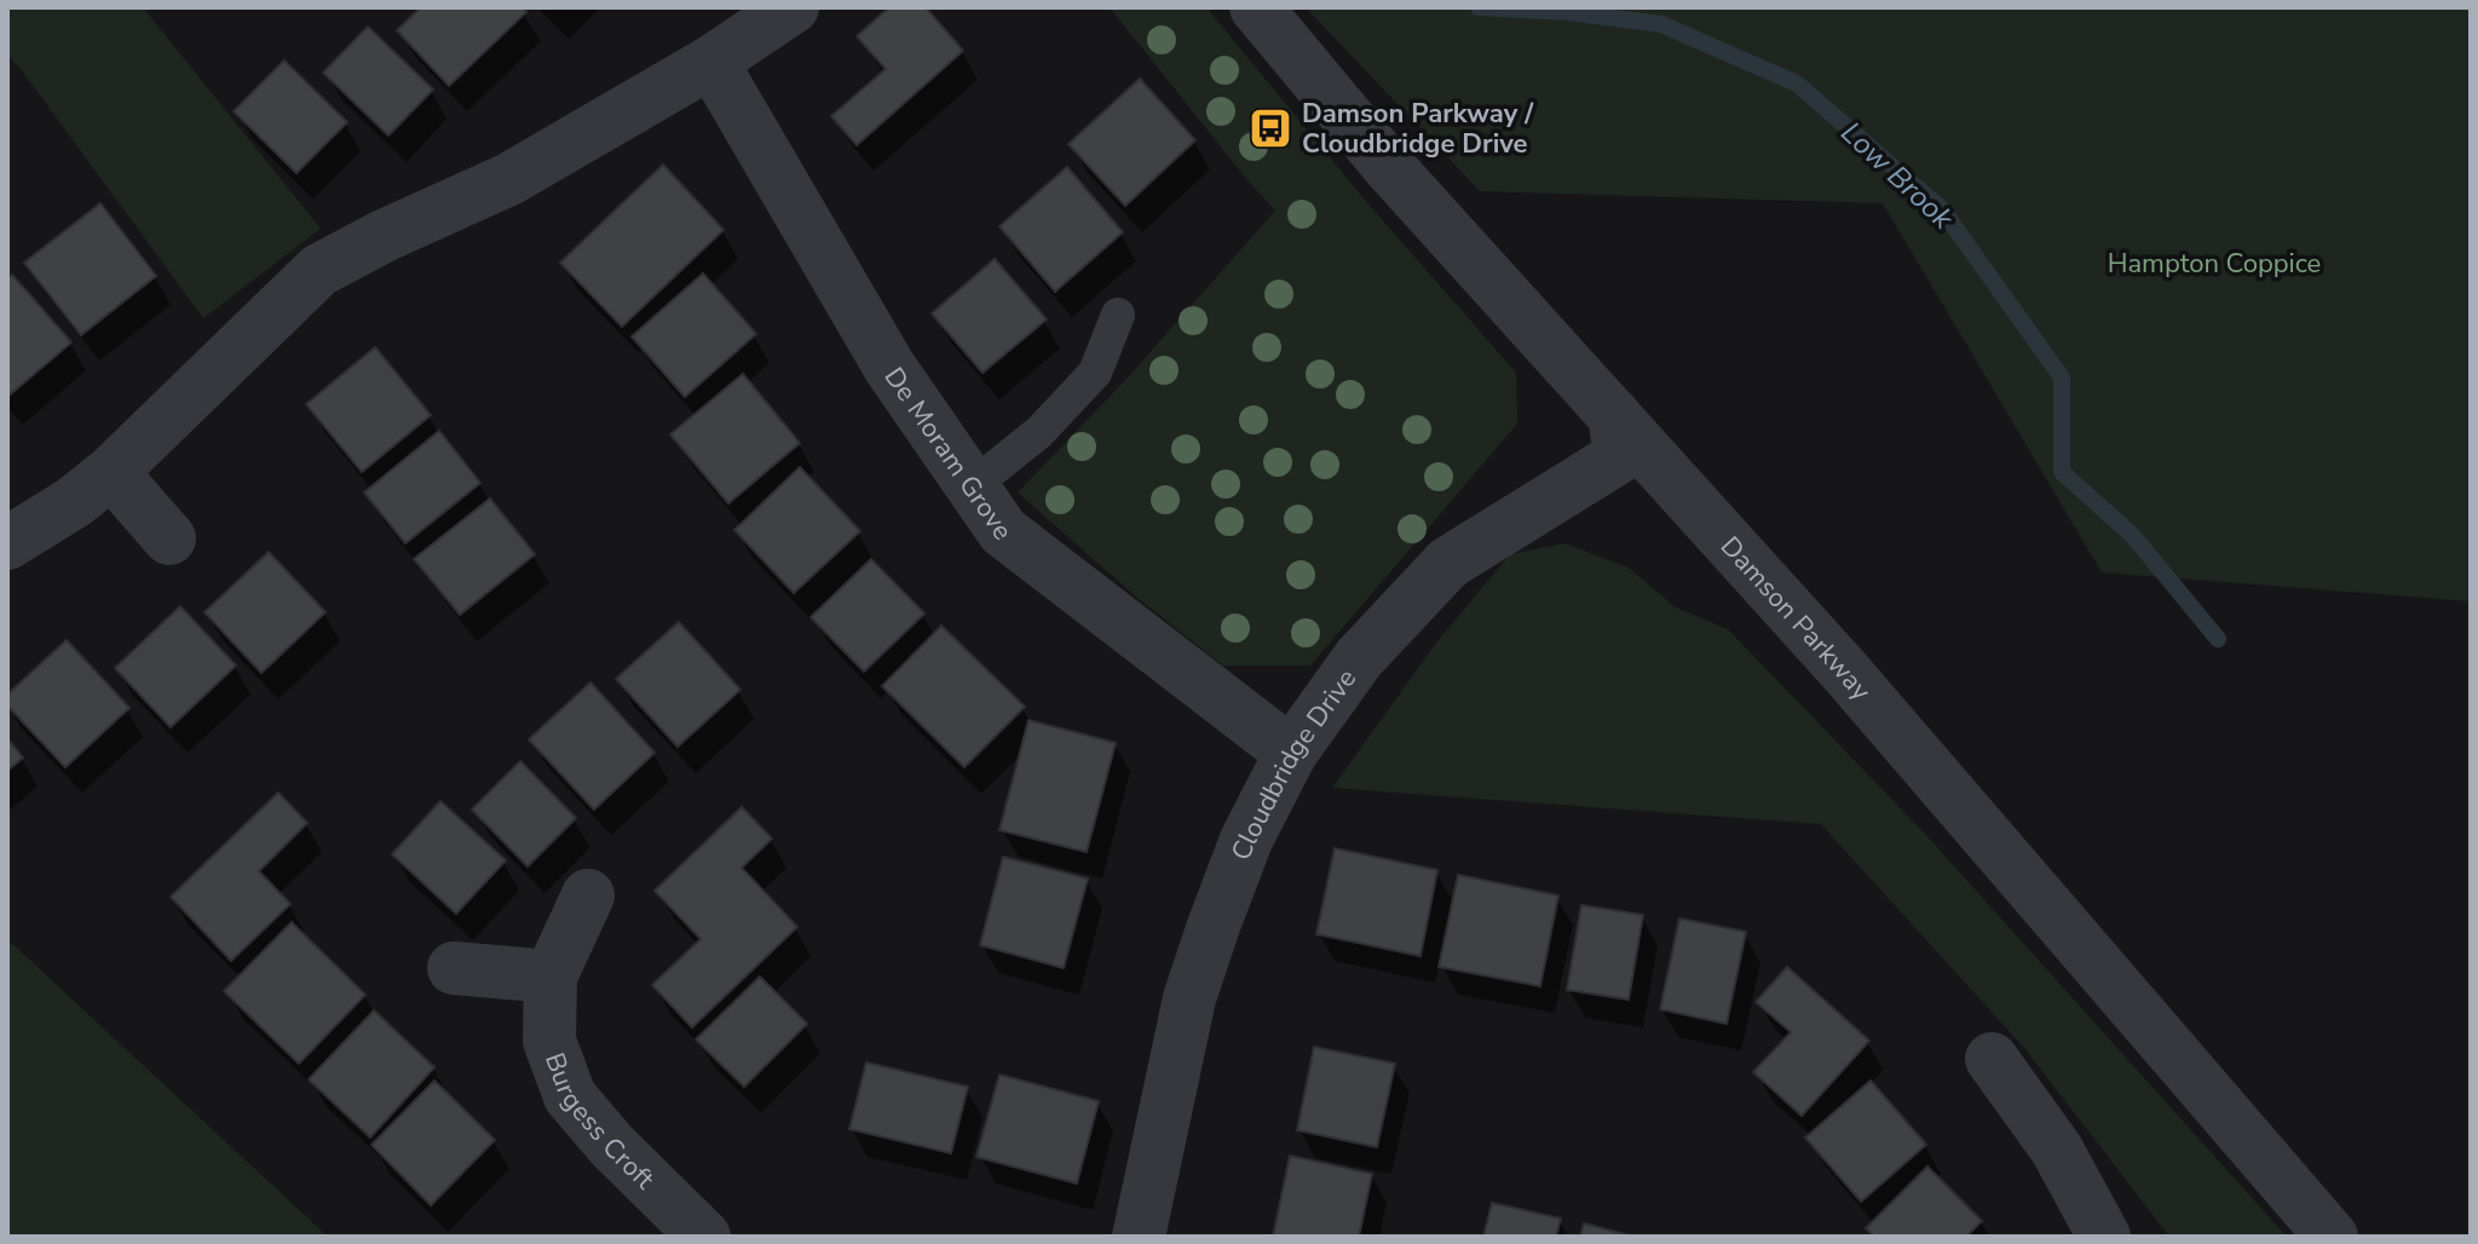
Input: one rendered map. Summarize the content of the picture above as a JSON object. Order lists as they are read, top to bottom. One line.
{"streets":{"street":["De Moram Grove","Damson Parkway","Cloudbridge Drive","Burgess Croft"]},"crossings":[["De Moram Grove","Cloudbridge Drive"],["Damson Parkway","Cloudbridge Drive"]],"water":["Low Brook"],"parks":["Hampton Coppice"],"places":{"bus stop":["Damson Parkway / Cloudbridge Drive"]}}
